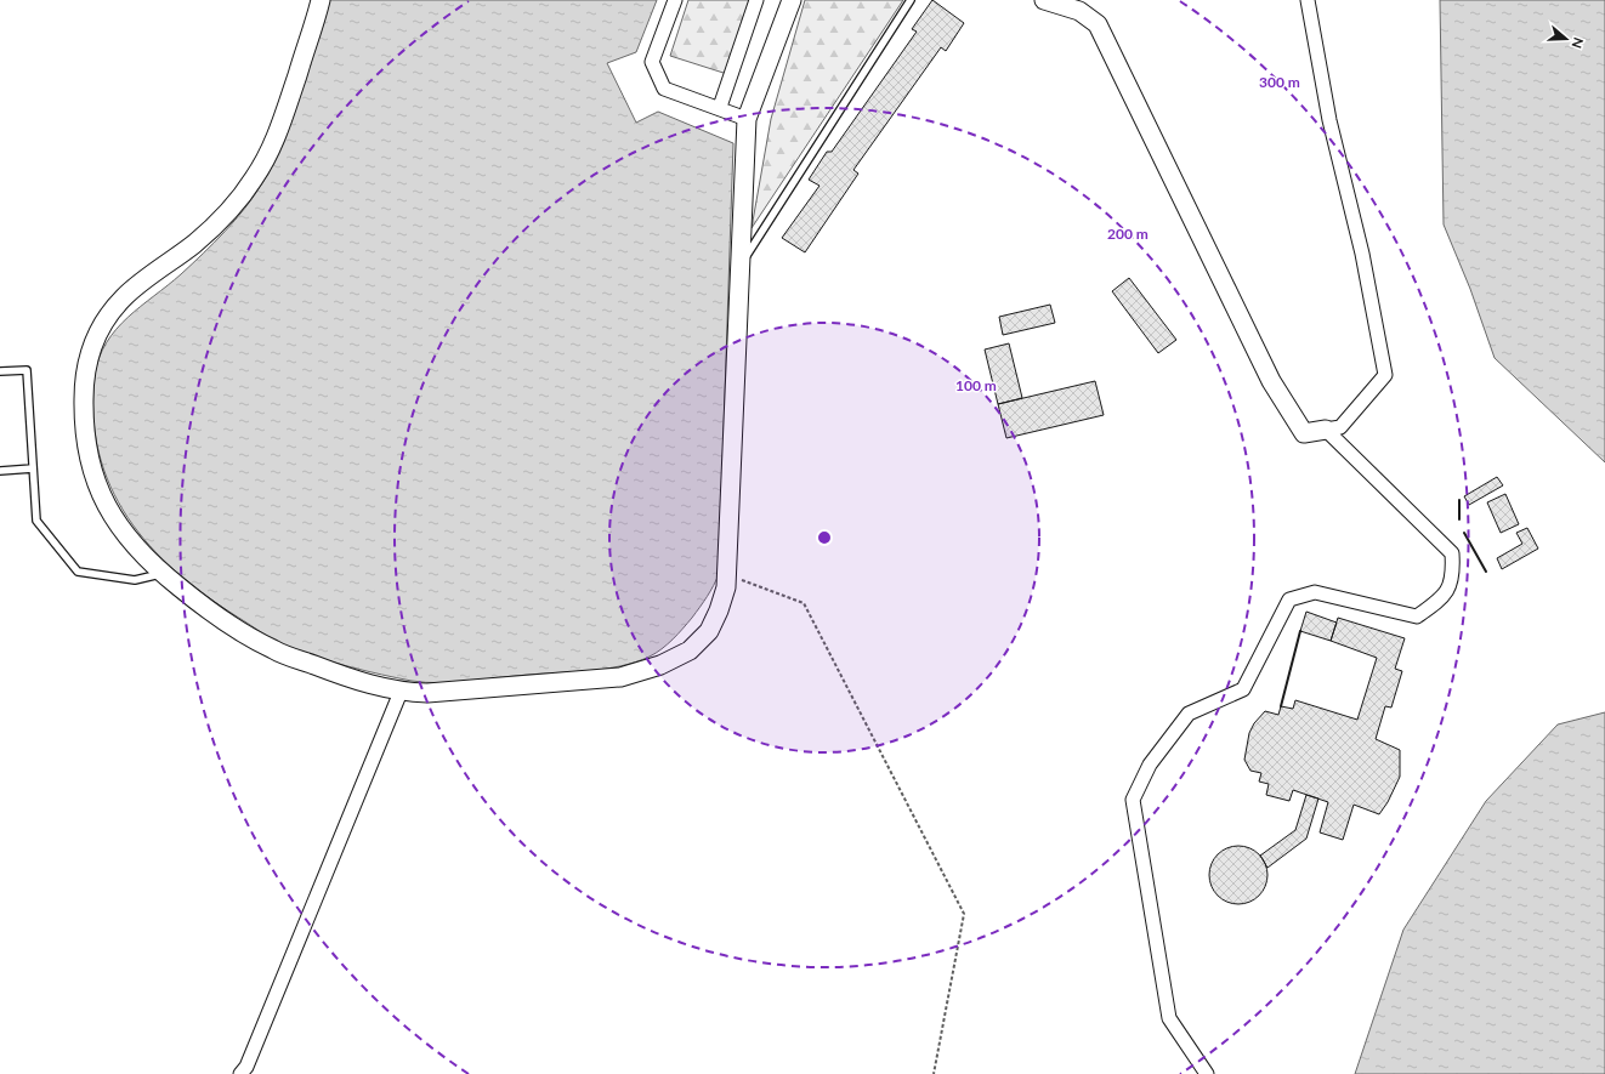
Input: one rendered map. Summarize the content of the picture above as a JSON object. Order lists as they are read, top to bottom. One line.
{"north":"right","rings":["300 m","200 m","100 m"]}
